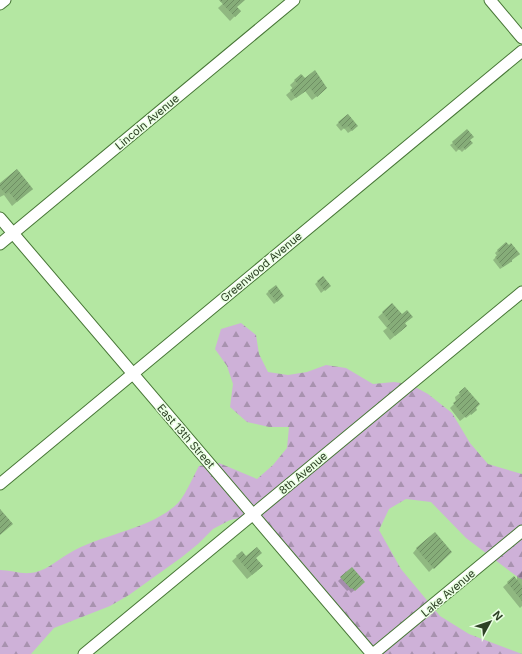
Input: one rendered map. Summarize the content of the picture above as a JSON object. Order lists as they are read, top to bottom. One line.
{"streets":{"street":["Lincoln Avenue","Greenwood Avenue","East 13th Street","8th Avenue","Lake Avenue"]},"crossings":[["Lincoln Avenue","East 13th Street"],["Greenwood Avenue","East 13th Street"],["East 13th Street","8th Avenue"],["East 13th Street","Lake Avenue"]],"north":"top right"}
